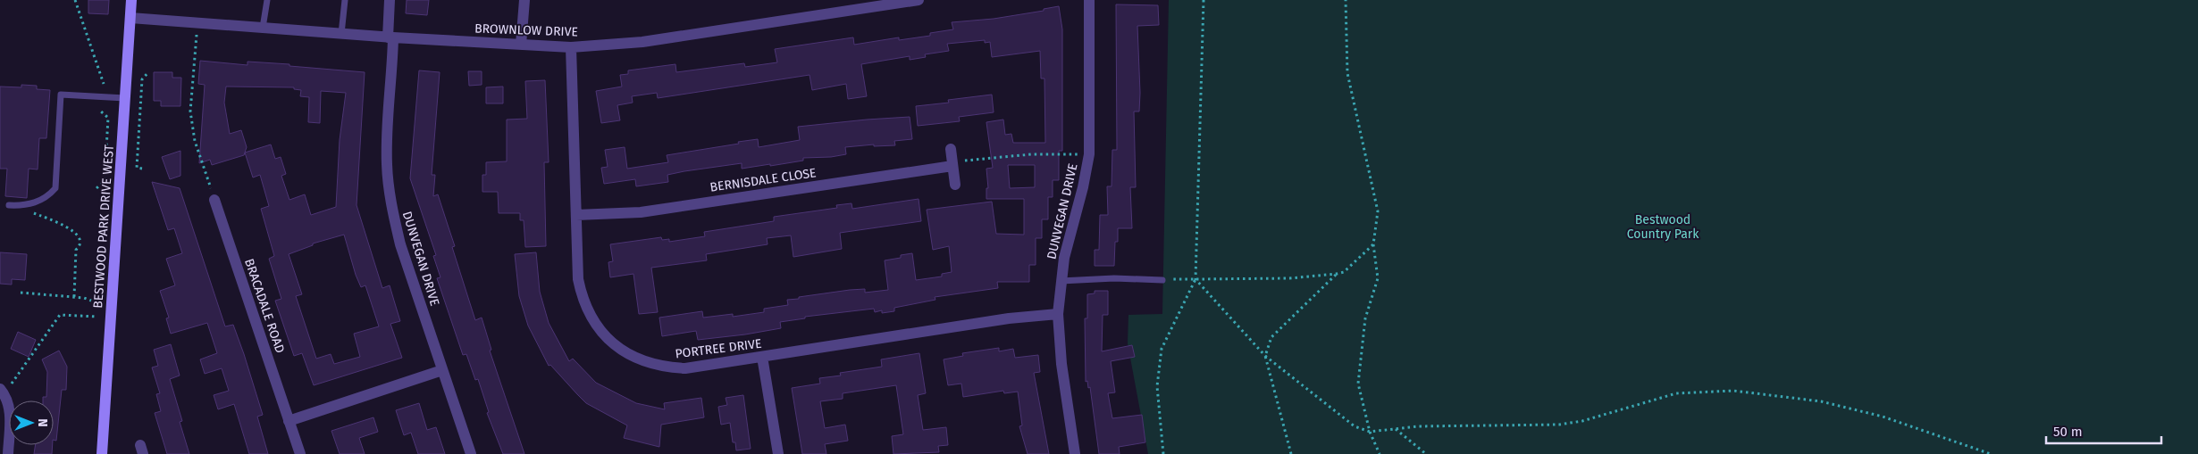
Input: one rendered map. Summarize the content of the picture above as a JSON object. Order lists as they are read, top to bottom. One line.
{"streets":{"street":["BROWNLOW DRIVE","BERNISDALE CLOSE","DUNVEGAN DRIVE","BESTWOOD PARK DRIVE WEST","BRACADALE ROAD","PORTREE DRIVE"]},"crossings":[["BROWNLOW DRIVE","DUNVEGAN DRIVE"],["BROWNLOW DRIVE","BESTWOOD PARK DRIVE WEST"],["BROWNLOW DRIVE","PORTREE DRIVE"],["BERNISDALE CLOSE","PORTREE DRIVE"],["DUNVEGAN DRIVE","PORTREE DRIVE"]],"parks":["Bestwood Country Park"],"scale_bar":"50 m","north":"right"}
